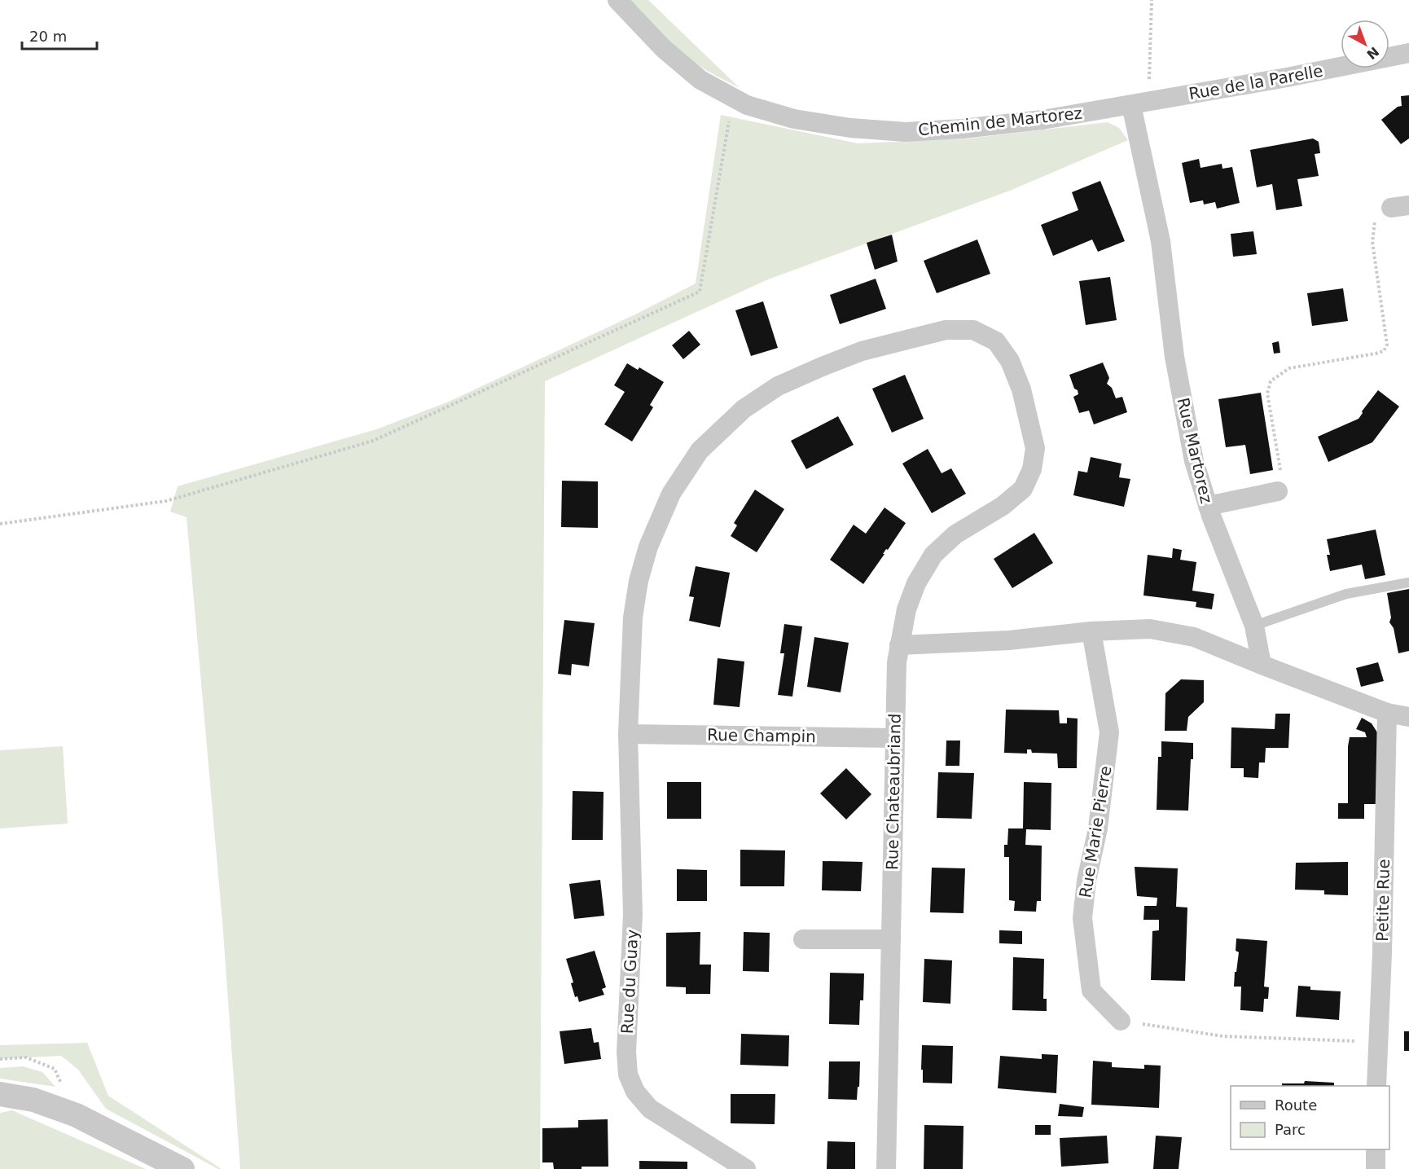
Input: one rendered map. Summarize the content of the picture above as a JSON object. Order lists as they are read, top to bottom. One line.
{"streets":{"street":["Rue de la Parelle","Chemin de Martorez","Rue Martorez","Rue Champin","Rue Chateaubriand","Rue Marie Pierre","Petite Rue","Rue du Guay"]},"crossings":[["Rue de la Parelle","Chemin de Martorez"],["Rue de la Parelle","Rue Martorez"],["Chemin de Martorez","Rue Martorez"],["Rue Champin","Rue Chateaubriand"],["Rue Champin","Rue du Guay"],["Rue Chateaubriand","Rue du Guay"]],"legend":["Route","Parc"],"scale_bar":"20 m","north":"bottom right"}
